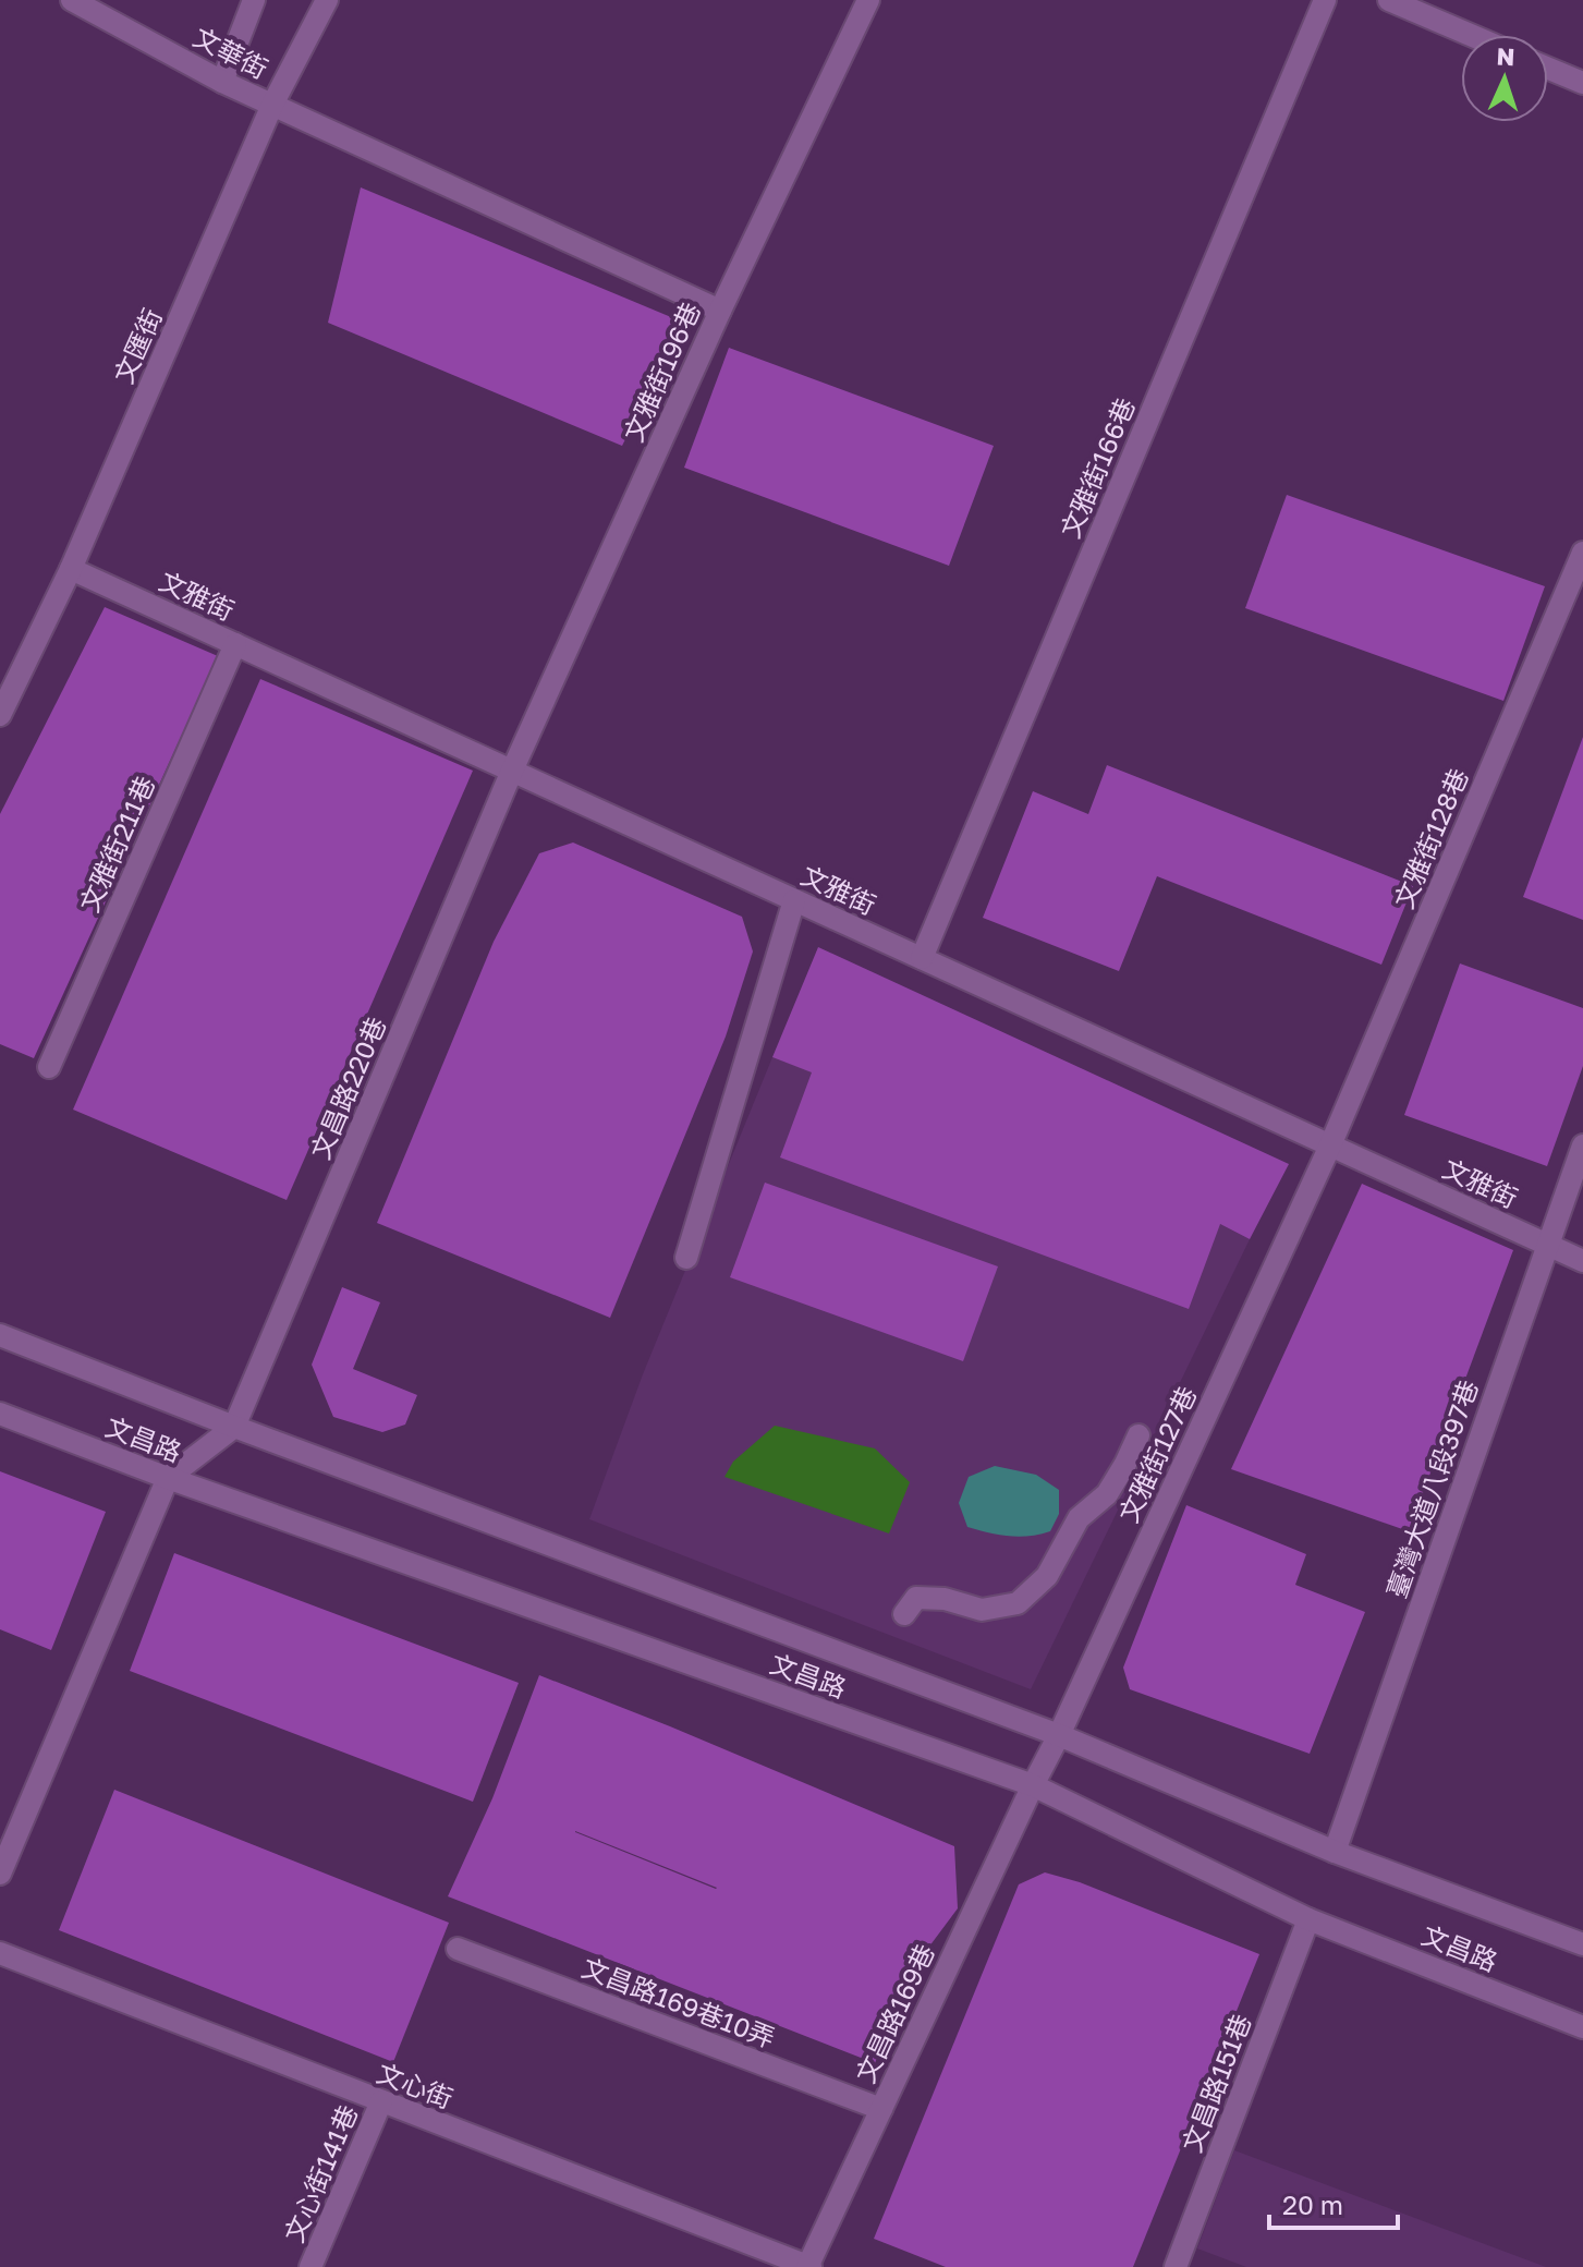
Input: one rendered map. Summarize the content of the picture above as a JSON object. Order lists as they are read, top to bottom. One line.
{"streets":{"street":["文華街","文匯街","文雅街196巷","文雅街166巷","文雅街","文雅街128巷","文雅街211巷","文昌路220巷","文昌路","文雅街127巷","臺灣大道八段397巷","文昌路169巷10弄","文昌路169巷","文昌路151巷","文心街","文心街141巷"]},"crossings":[["文華街","文匯街"],["文華街","文雅街196巷"],["文匯街","文雅街"],["文雅街196巷","文雅街"],["文雅街196巷","文昌路220巷"],["文雅街166巷","文雅街"],["文雅街","文雅街128巷"],["文雅街","文雅街211巷"],["文雅街","文昌路220巷"],["文雅街","文雅街127巷"],["文雅街","臺灣大道八段397巷"],["文雅街128巷","文雅街127巷"],["文昌路220巷","文昌路"],["文昌路","文雅街127巷"],["文昌路","臺灣大道八段397巷"],["文昌路","文昌路169巷"],["文昌路","文昌路151巷"],["文雅街127巷","文昌路169巷"],["文昌路169巷10弄","文昌路169巷"],["文昌路169巷","文心街"],["文心街","文心街141巷"]],"scale_bar":"20 m","north":"top"}
